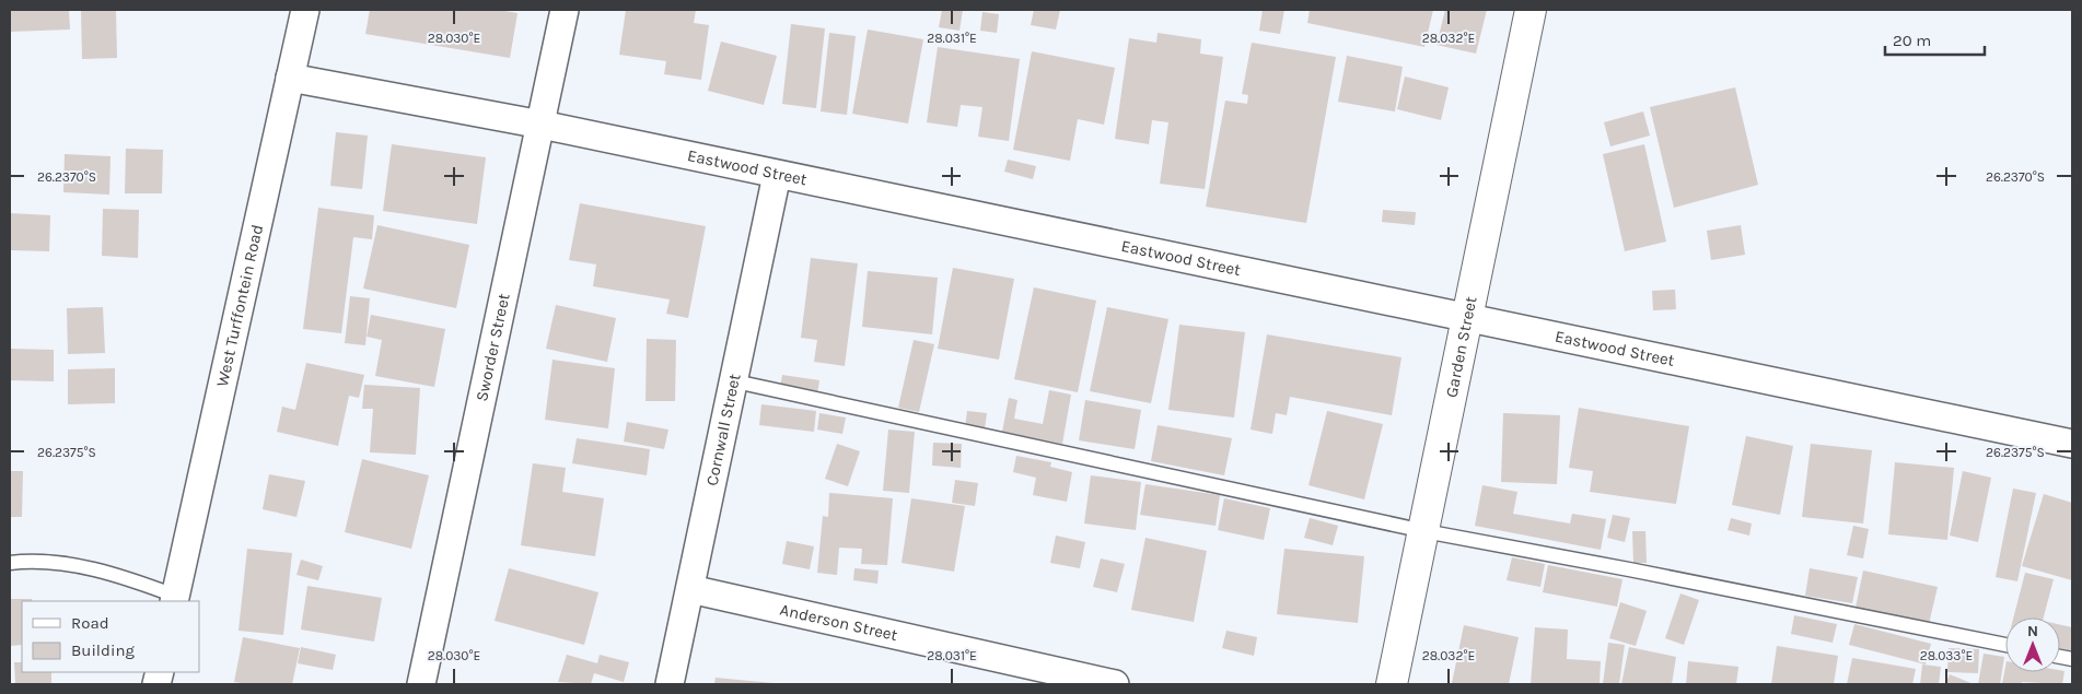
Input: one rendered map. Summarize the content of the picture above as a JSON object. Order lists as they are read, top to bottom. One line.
{"streets":{"street":["Eastwood Street","West Turffontein Road","Garden Street","Sworder Street","Cornwall Street","Anderson Street"]},"crossings":[["Eastwood Street","West Turffontein Road"],["Eastwood Street","Garden Street"],["Eastwood Street","Sworder Street"],["Eastwood Street","Cornwall Street"],["Cornwall Street","Anderson Street"]],"legend":["Road","Building"],"scale_bar":"20 m","north":"top","coordinates":["28.030°E","28.031°E","28.032°E","26.2370°S","26.2375°S","28.033°E"]}
